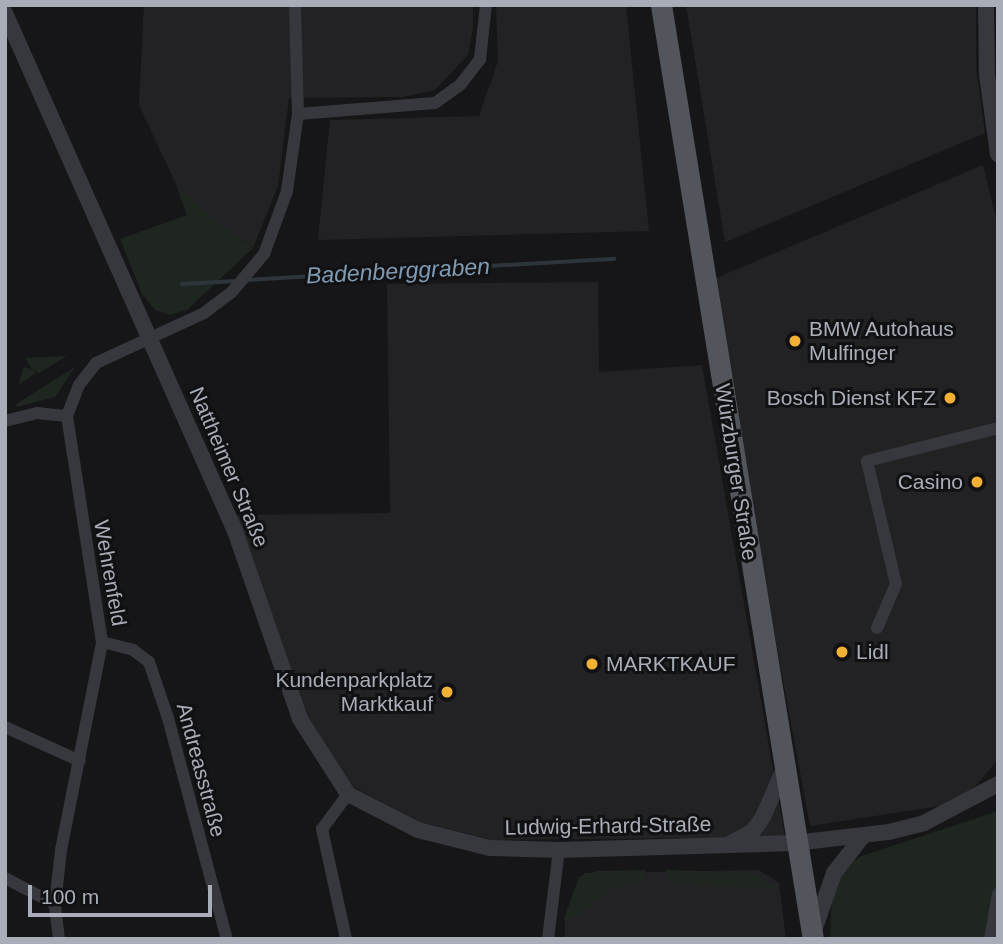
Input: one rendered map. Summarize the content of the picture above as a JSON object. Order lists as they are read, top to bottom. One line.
{"streets":{"main road":["Würzburger Straße"],"street":["Nattheimer Straße","Wehrenfeld","Andreasstraße","Ludwig-Erhard-Straße"]},"crossings":[["Nattheimer Straße","Ludwig-Erhard-Straße"],["Würzburger Straße","Ludwig-Erhard-Straße"],["Wehrenfeld","Andreasstraße"]],"water":["Badenberggraben"],"places":["BMW Autohaus Mulfinger","Bosch Dienst KFZ","Casino","Lidl","MARKTKAUF","Kundenparkplatz Marktkauf"],"scale_bar":"100 m"}
